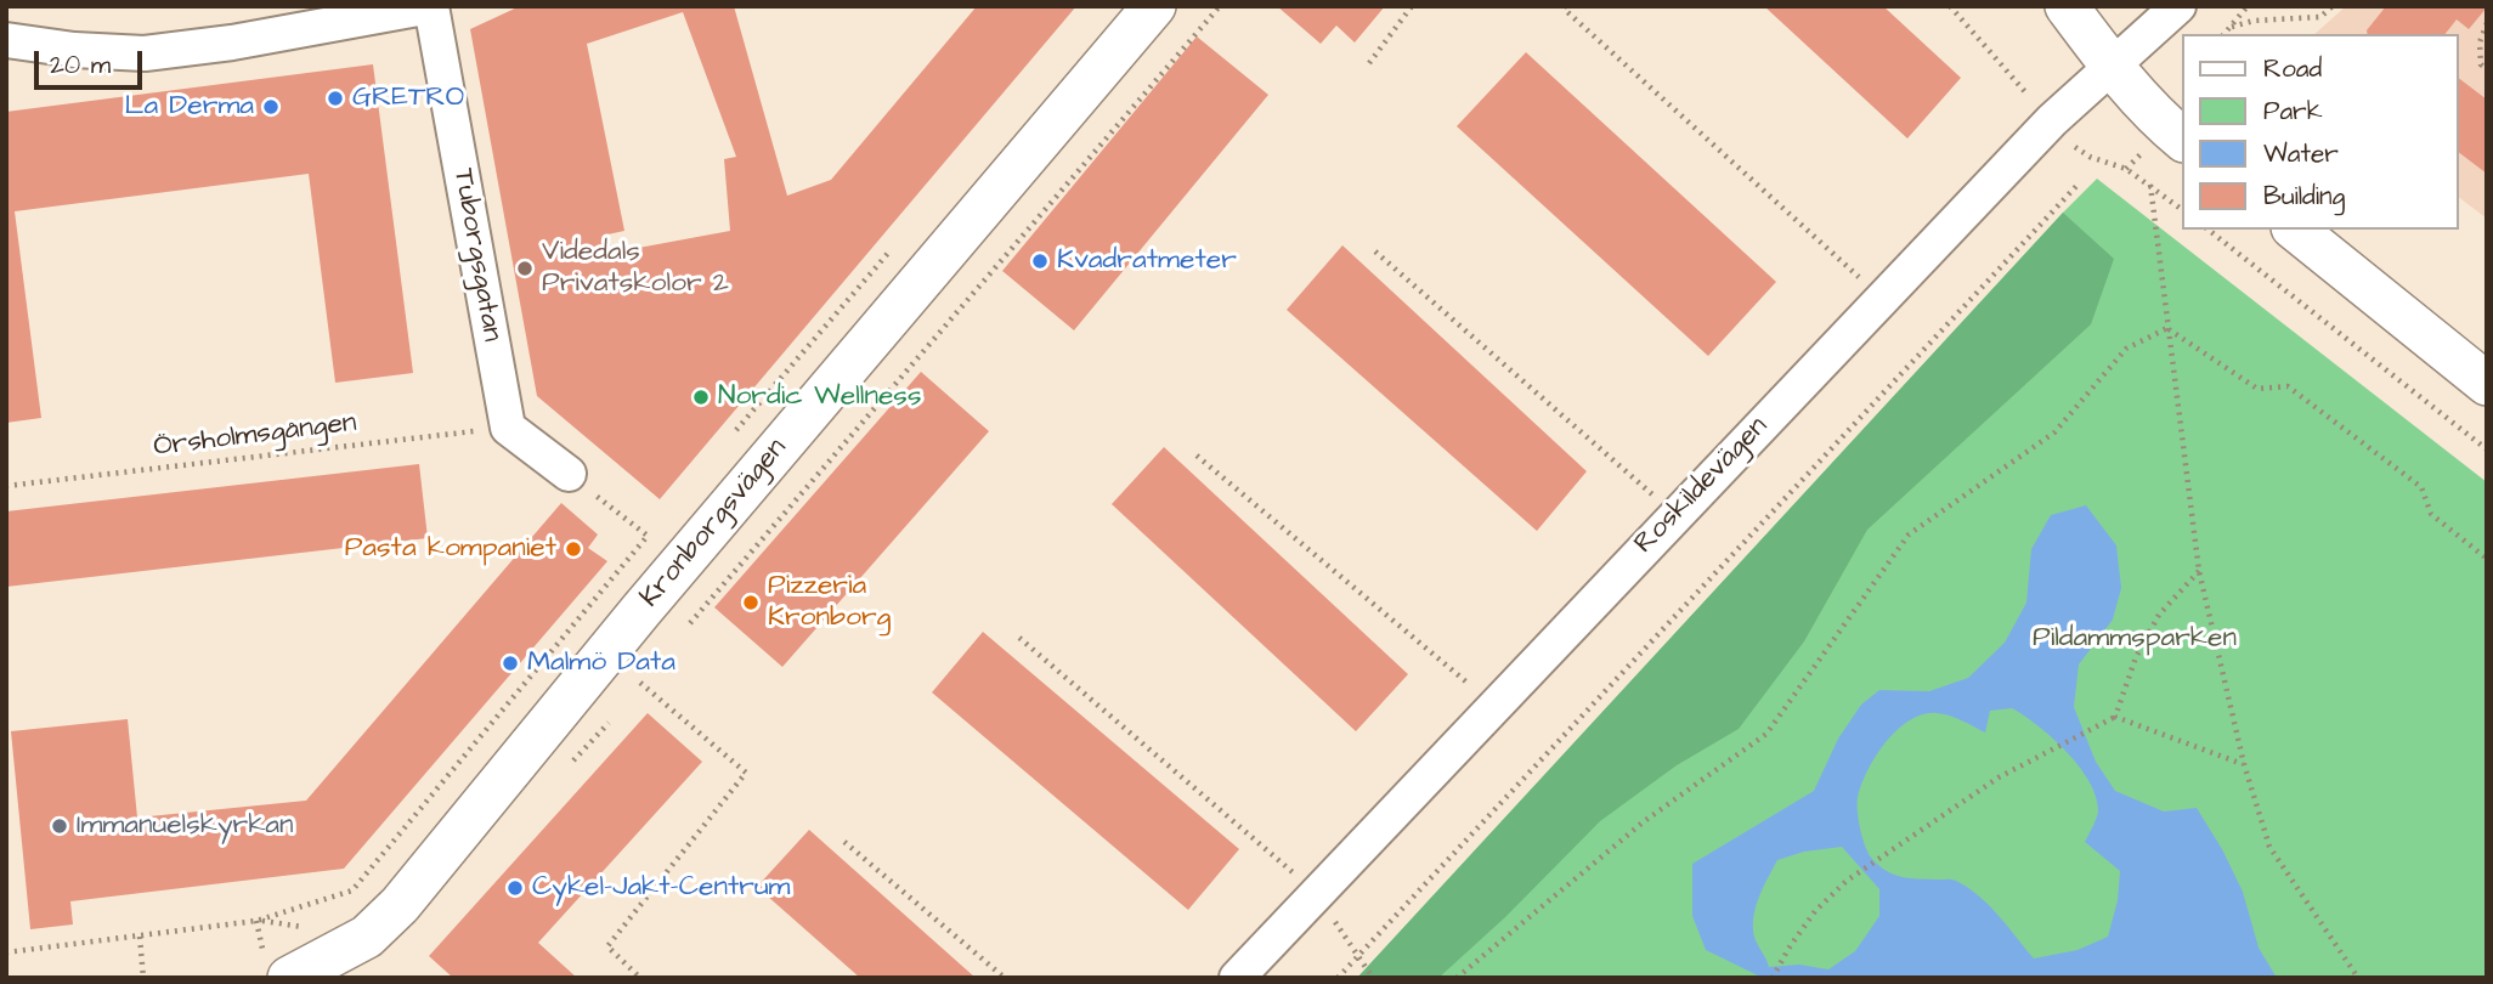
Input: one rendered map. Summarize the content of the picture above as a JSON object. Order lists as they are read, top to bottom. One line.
{"streets":{"street":["Tuborgsgatan","Roskildevägen","Kronborgsvägen"],"path":["Örsholmsgången"]},"crossings":[["Tuborgsgatan","Örsholmsgången"]],"parks":["Pildammsparken"],"places":["GRETRO","La Derma","Kvadratmeter","Videdals Privatskolor 2","Nordic Wellness","Pasta kompaniet","Pizzeria Kronborg","Malmö Data","Immanuelskyrkan","Cykel-Jakt-Centrum"],"legend":["Road","Park","Water","Building"],"scale_bar":"20 m"}
